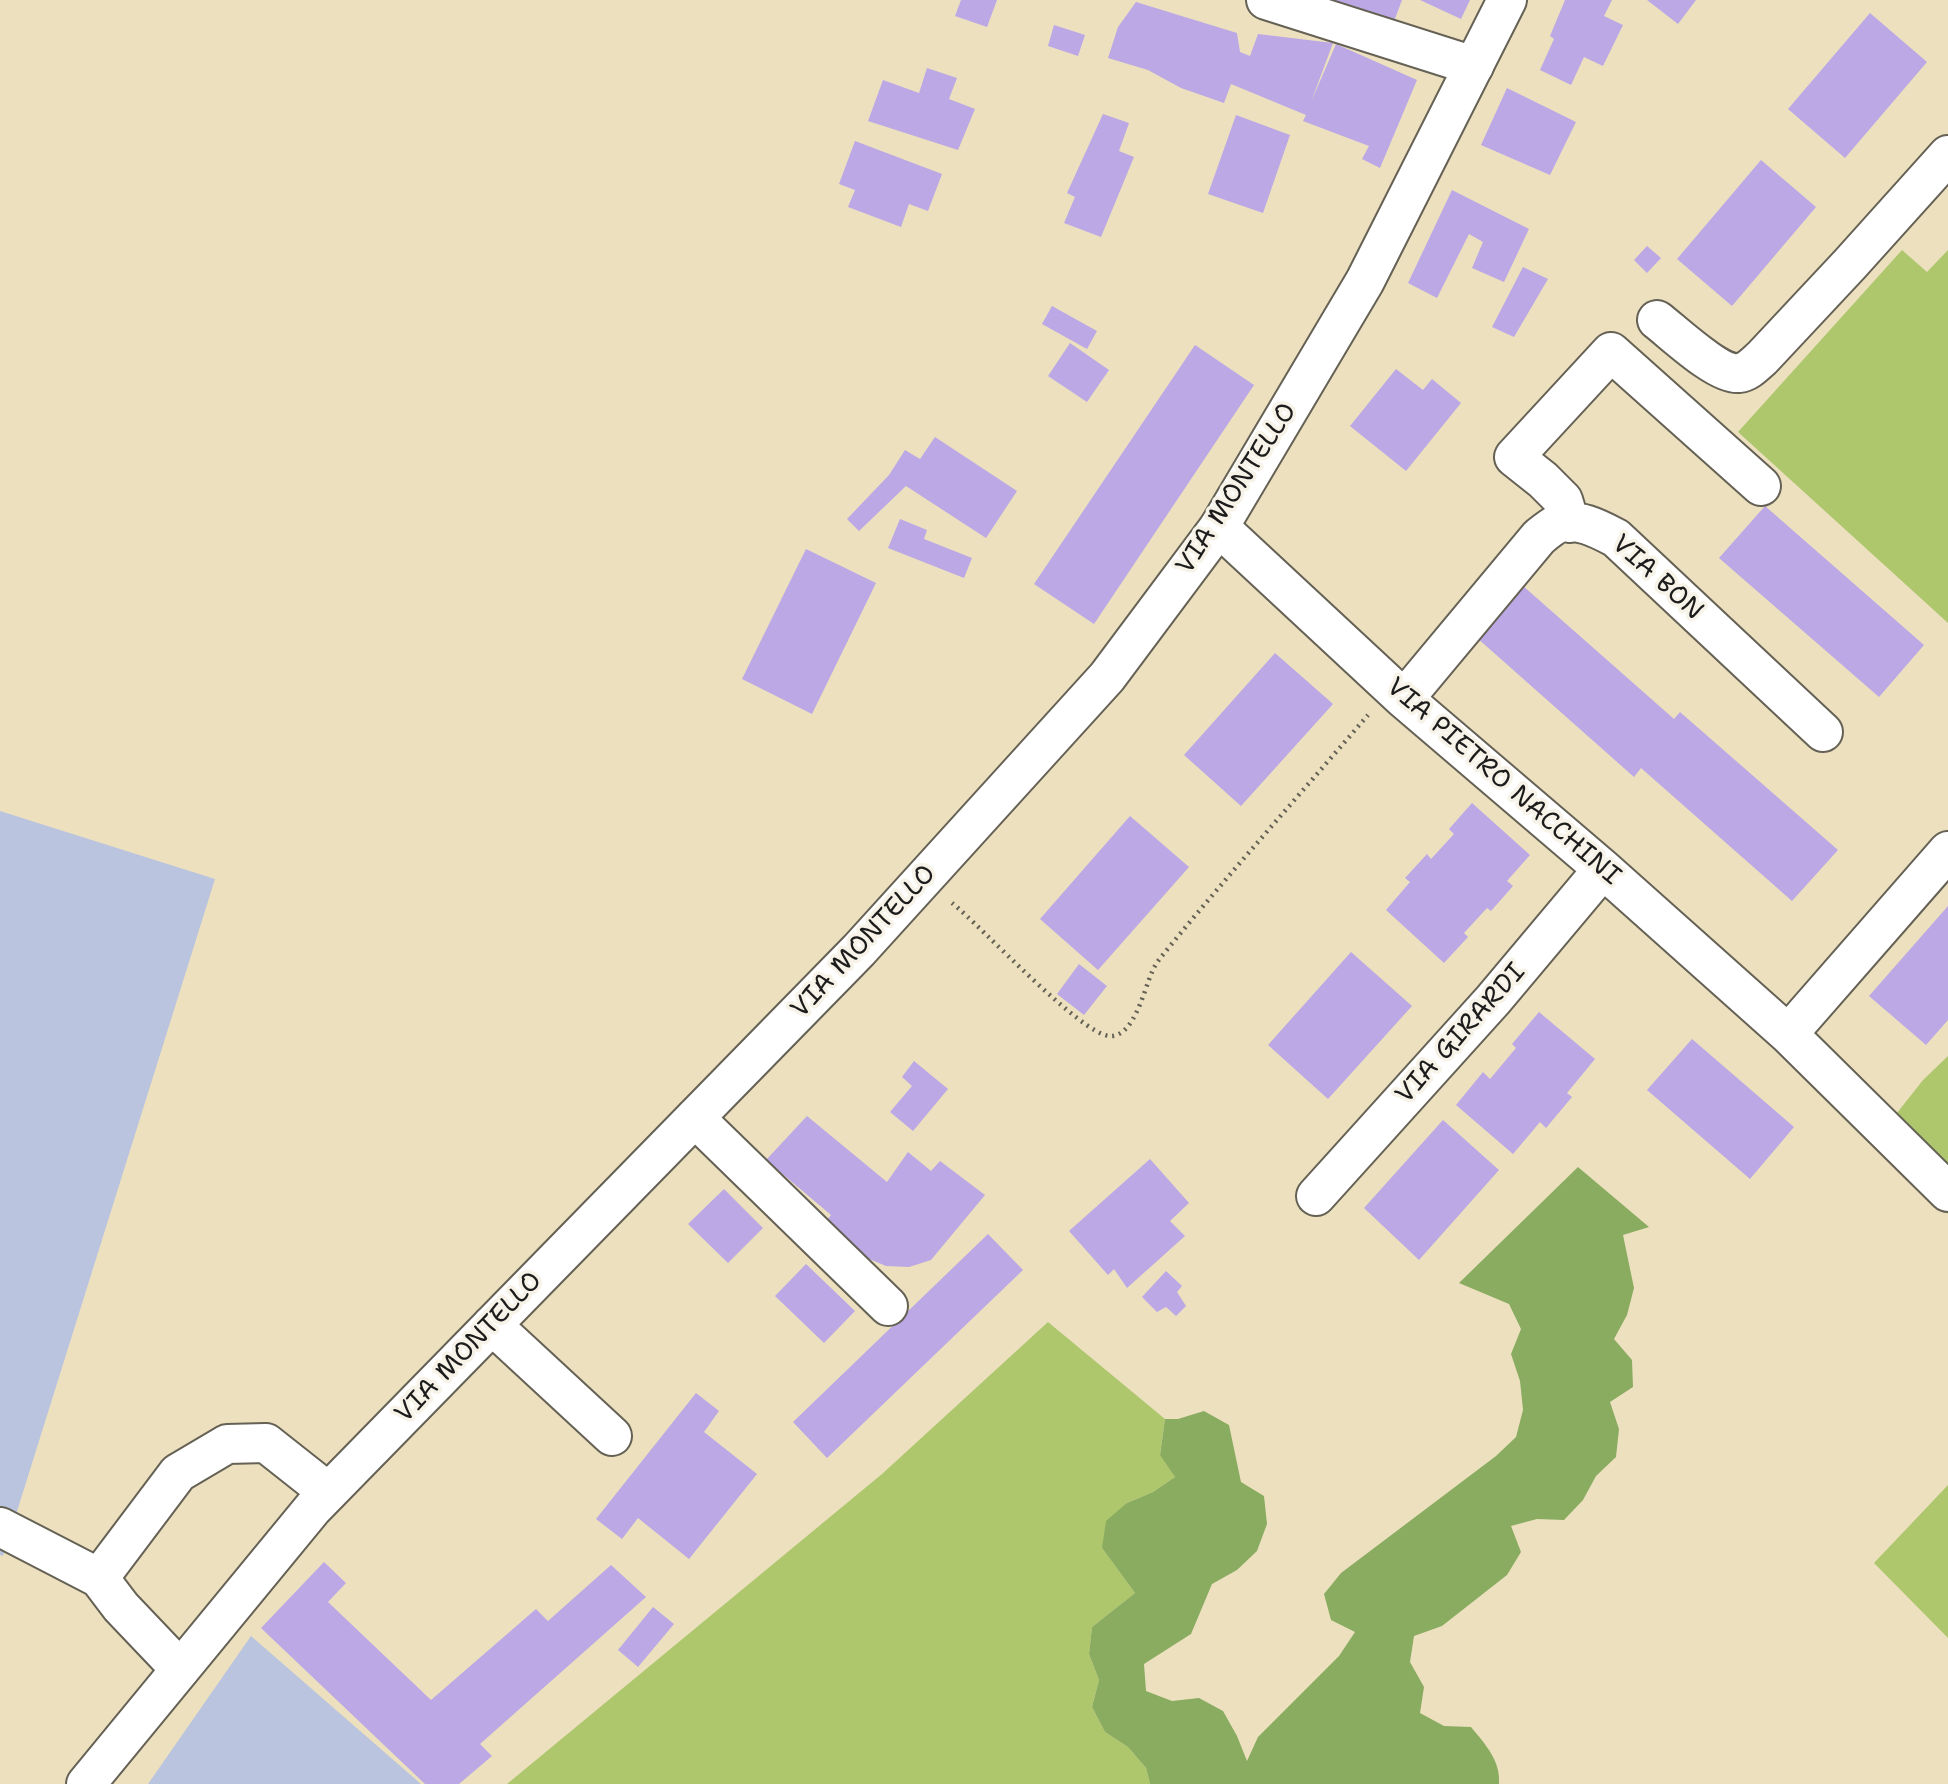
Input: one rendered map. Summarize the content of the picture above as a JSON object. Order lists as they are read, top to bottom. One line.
{"streets":{"street":["VIA MONTELLO","VIA BON","VIA PIETRO NACCHINI","VIA GIRARDI"]},"crossings":[["VIA MONTELLO","VIA PIETRO NACCHINI"],["VIA PIETRO NACCHINI","VIA GIRARDI"]]}
